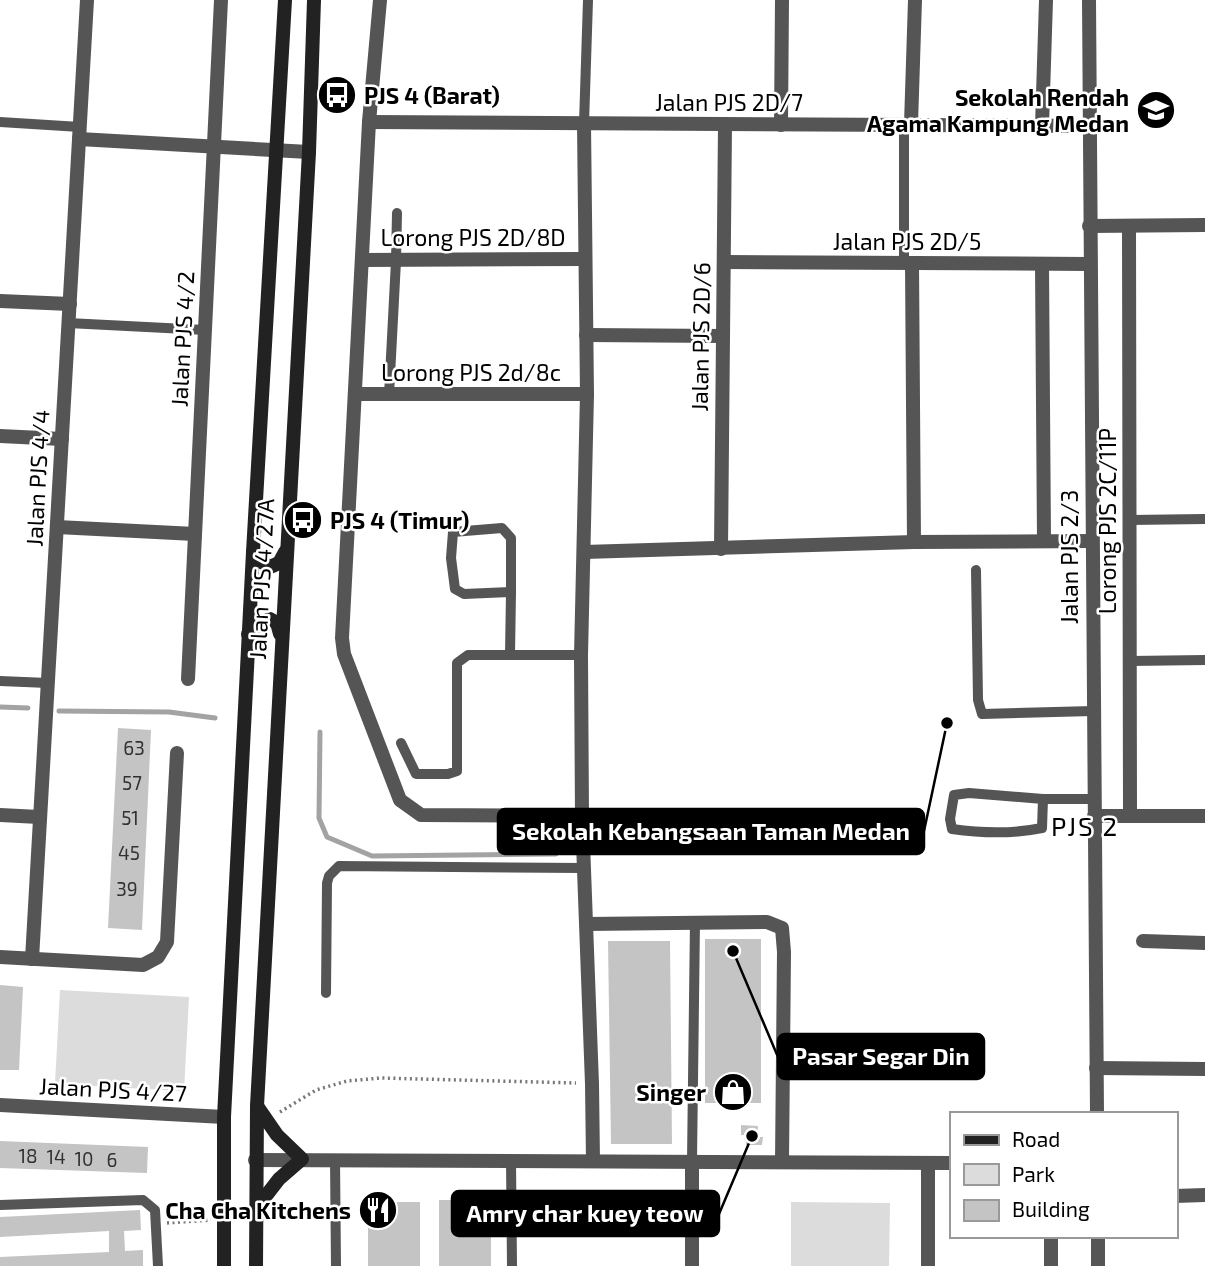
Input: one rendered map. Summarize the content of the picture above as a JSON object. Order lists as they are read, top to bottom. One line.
{"streets":{"main road":["Jalan PJS 4/27A"],"street":["Jalan PJS 2D/7","Lorong PJS 2D/8D","Jalan PJS 2D/5","Jalan PJS 2D/6","Jalan PJS 4/2","Lorong PJS 2d/8c","Jalan PJS 4/4","Lorong PJS 2C/11P","Jalan PJS 2/3","Jalan PJS 4/27"]},"crossings":[["Jalan PJS 2D/7","Jalan PJS 2D/6"],["Jalan PJS 2D/7","Jalan PJS 2/3"],["Jalan PJS 2D/5","Jalan PJS 2D/6"],["Jalan PJS 2D/5","Jalan PJS 2/3"],["Jalan PJS 4/27A","Jalan PJS 4/27"]],"districts":["PJS 2"],"places":{"bus stop":["PJS 4 (Barat)","PJS 4 (Timur)"],"school or university":["Sekolah Rendah Agama Kampung Medan"],"other":["Sekolah Kebangsaan Taman Medan","Pasar Segar Din","Amry char kuey teow"],"shop":["Singer"],"restaurant":["Cha Cha Kitchens"]},"house_numbers":["63","57","51","45","39","18","14","10","6"],"legend":["Road","Park","Building"]}
